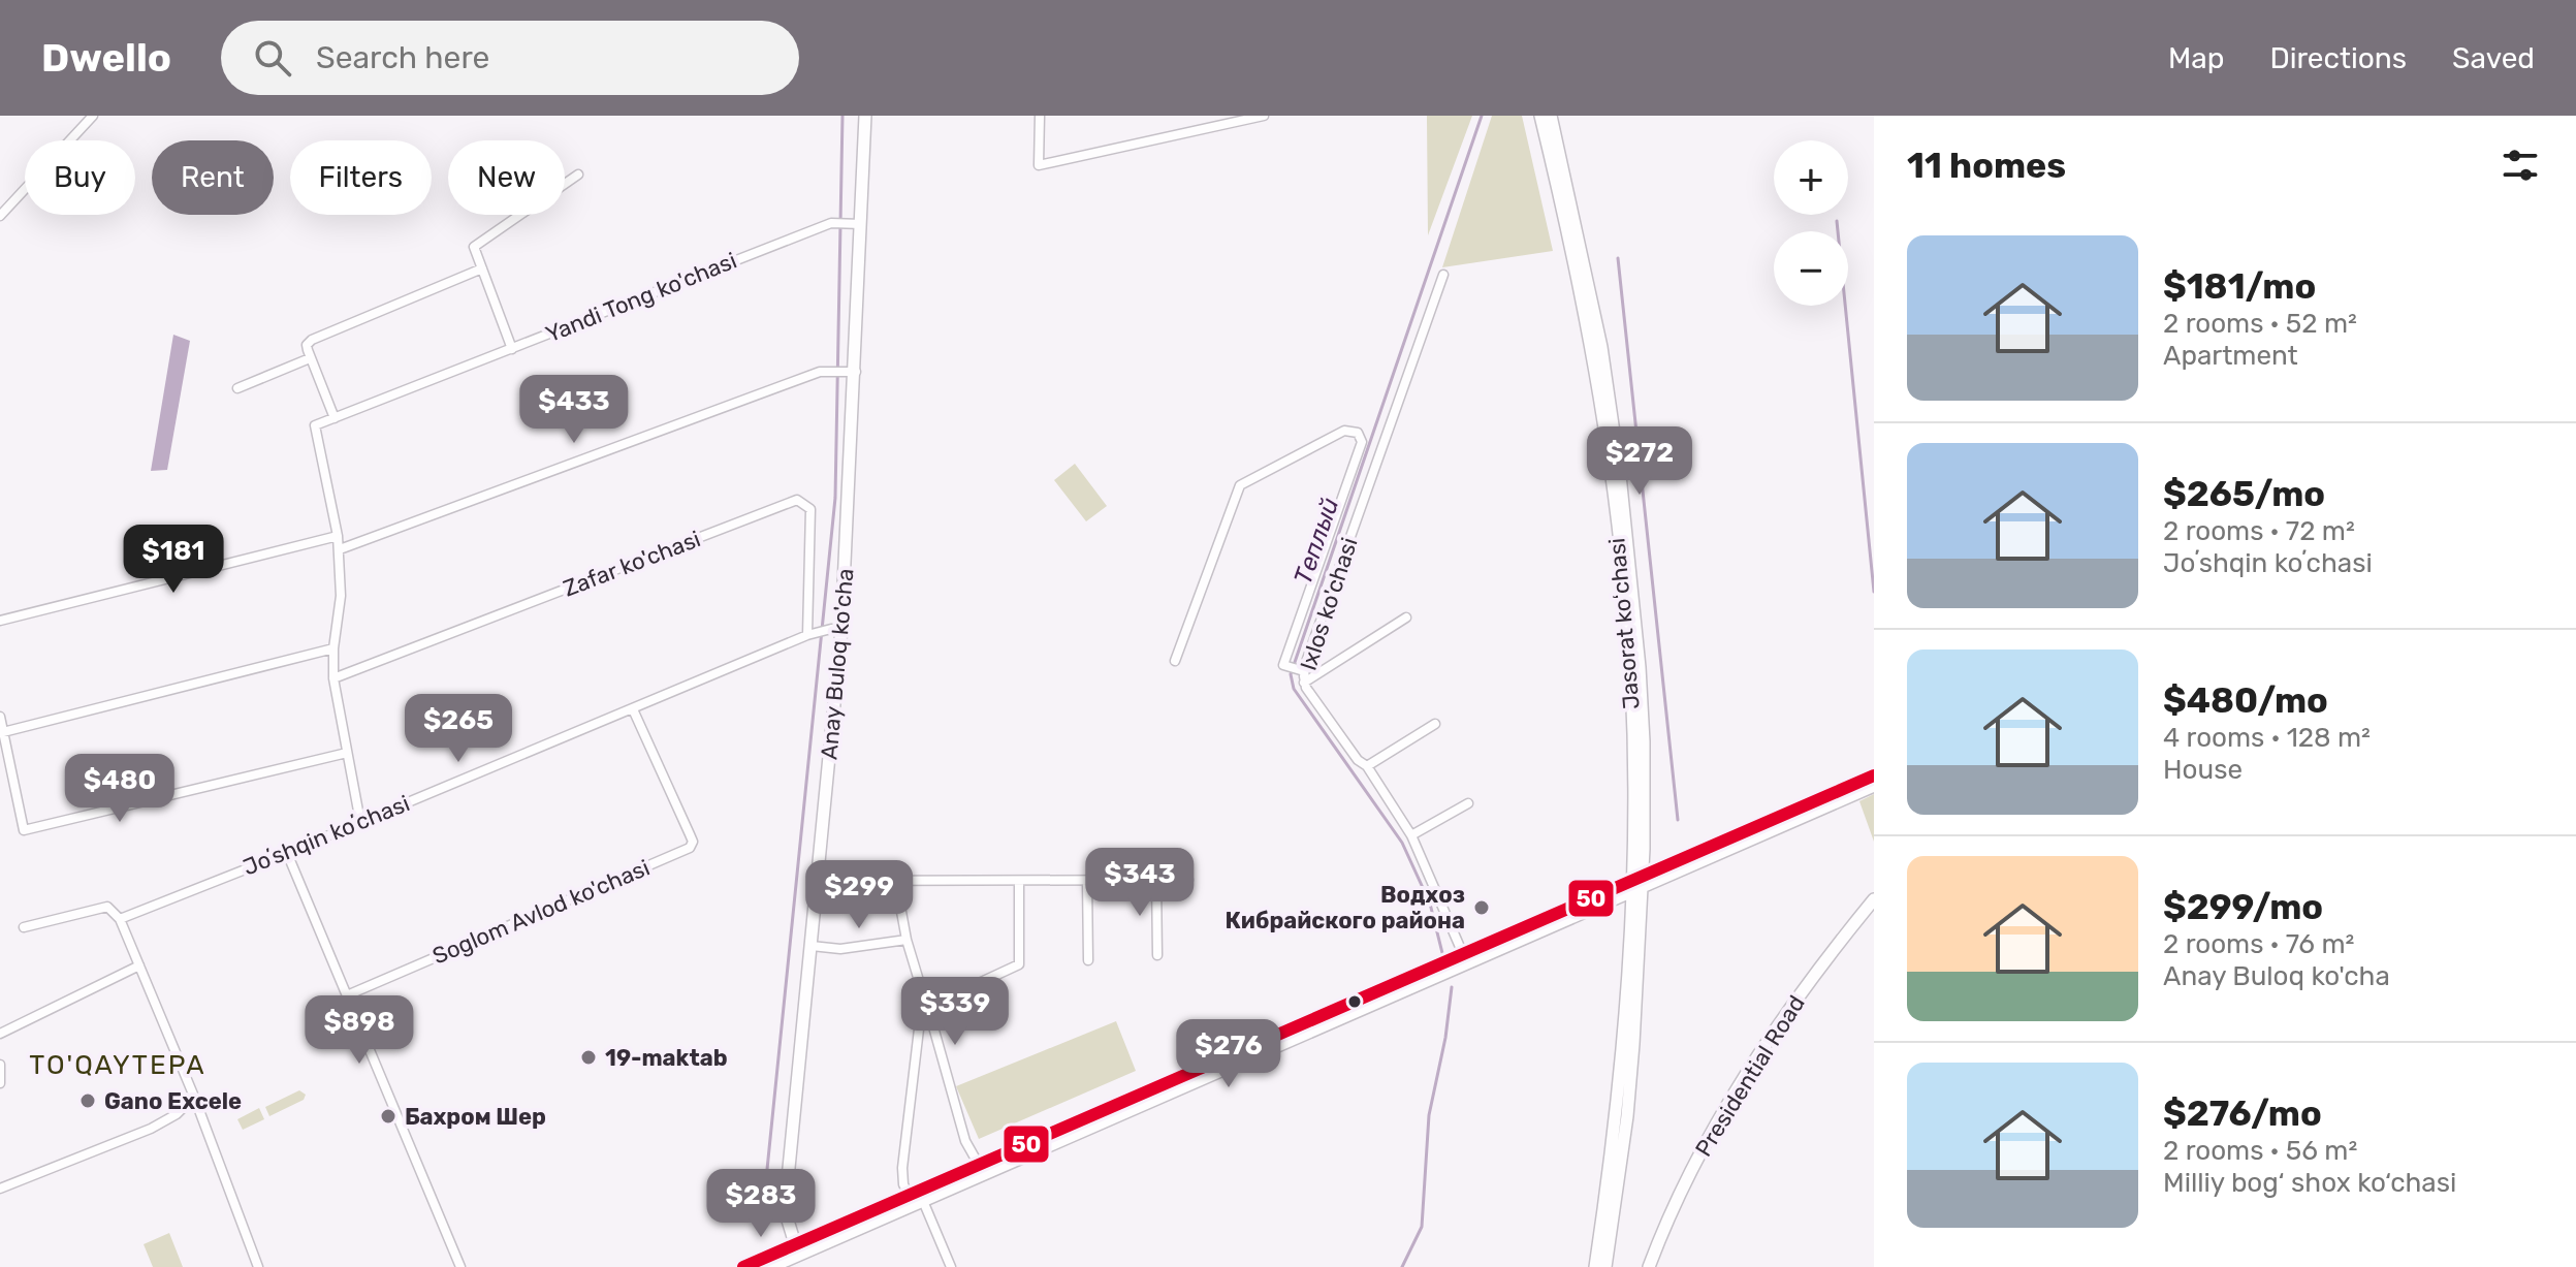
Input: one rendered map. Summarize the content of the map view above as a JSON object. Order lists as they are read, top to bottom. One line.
{"streets":{"main road":["Jasorat koʻchasi","Anay Buloq ko'cha","Presidential Road"],"street":["Yandi Tong ko'chasi","Zafar ko'chasi","Ixlos ko'chasi","Joʼshqin koʼchasi","Soglom Avlod ko'chasi"]},"crossings":[["Yandi Tong ko'chasi","Anay Buloq ko'cha"],["Zafar ko'chasi","Joʼshqin koʼchasi"],["Anay Buloq ko'cha","Joʼshqin koʼchasi"],["Joʼshqin koʼchasi","Soglom Avlod ko'chasi"]],"districts":["TO'QAYTEPA"],"water":["Теплый"],"places":["Водхоз Кибрайского района","19-maktab","Gano Excele","Бахром Шер"],"lines":["transit line 50"],"page":{"header":"Dwello","search":"Search here","nav":["Map","Directions","Saved"],"heading":"11 homes","map_buttons":["+","−"],"chip":["Buy","Rent","Filters","New"],"list":[{"name":"$181/mo","note":"2 rooms · 52 m² · Apartment"},{"name":"$265/mo","note":"2 rooms · 72 m² · Joʼshqin koʼchasi"},{"name":"$480/mo","note":"4 rooms · 128 m² · House"},{"name":"$299/mo","note":"2 rooms · 76 m² · Anay Buloq ko'cha"},{"name":"$276/mo","note":"2 rooms · 56 m² · Milliy bog‘ shox ko‘chasi"}],"price":["$433","$272","$181","$265","$480","$343","$299","$339","$898","$276","$283"]}}
